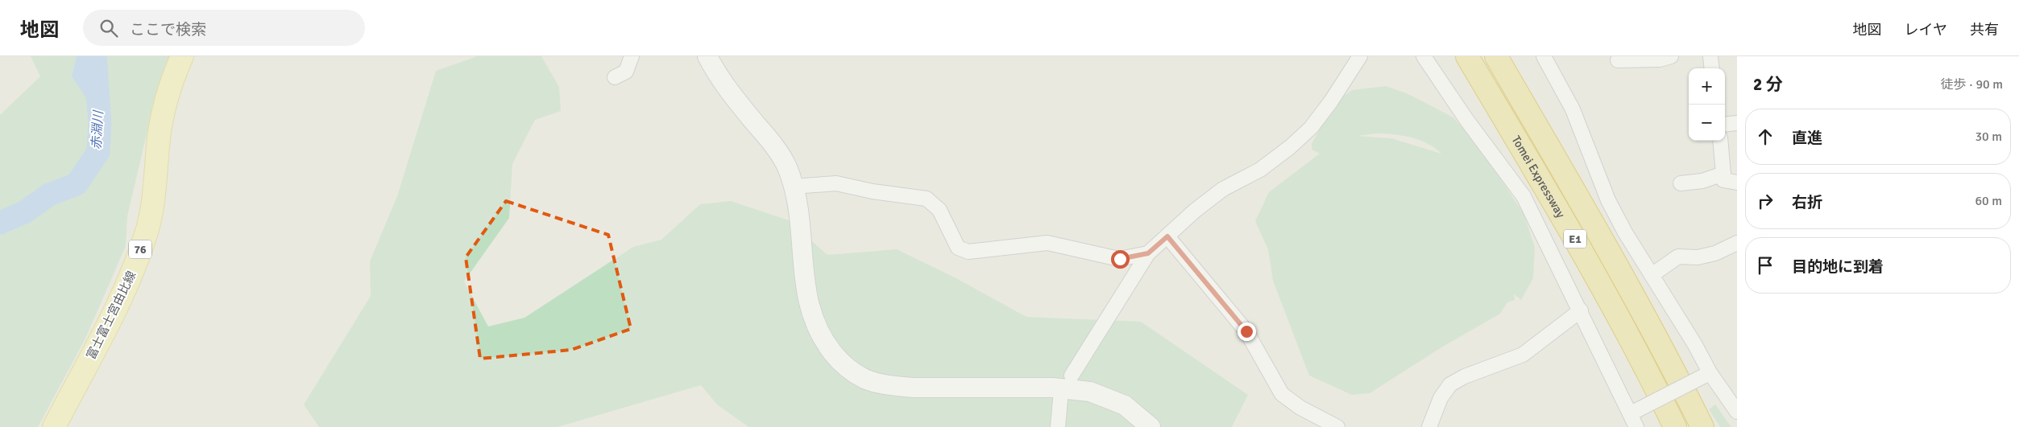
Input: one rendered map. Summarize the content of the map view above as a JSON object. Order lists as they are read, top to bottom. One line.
{"streets":{"highway":["Tomei Expressway","E1"],"main road":["76","富士富士宮由比線"]},"water":["赤淵川"],"page":{"header":"地図","search":"ここで検索","nav":["地図","レイヤ","共有"],"heading":["2 分","徒歩 · 90 m"],"map_buttons":["+","−"],"list":[["直進","30 m"],["右折","60 m"],"目的地に到着"]}}
